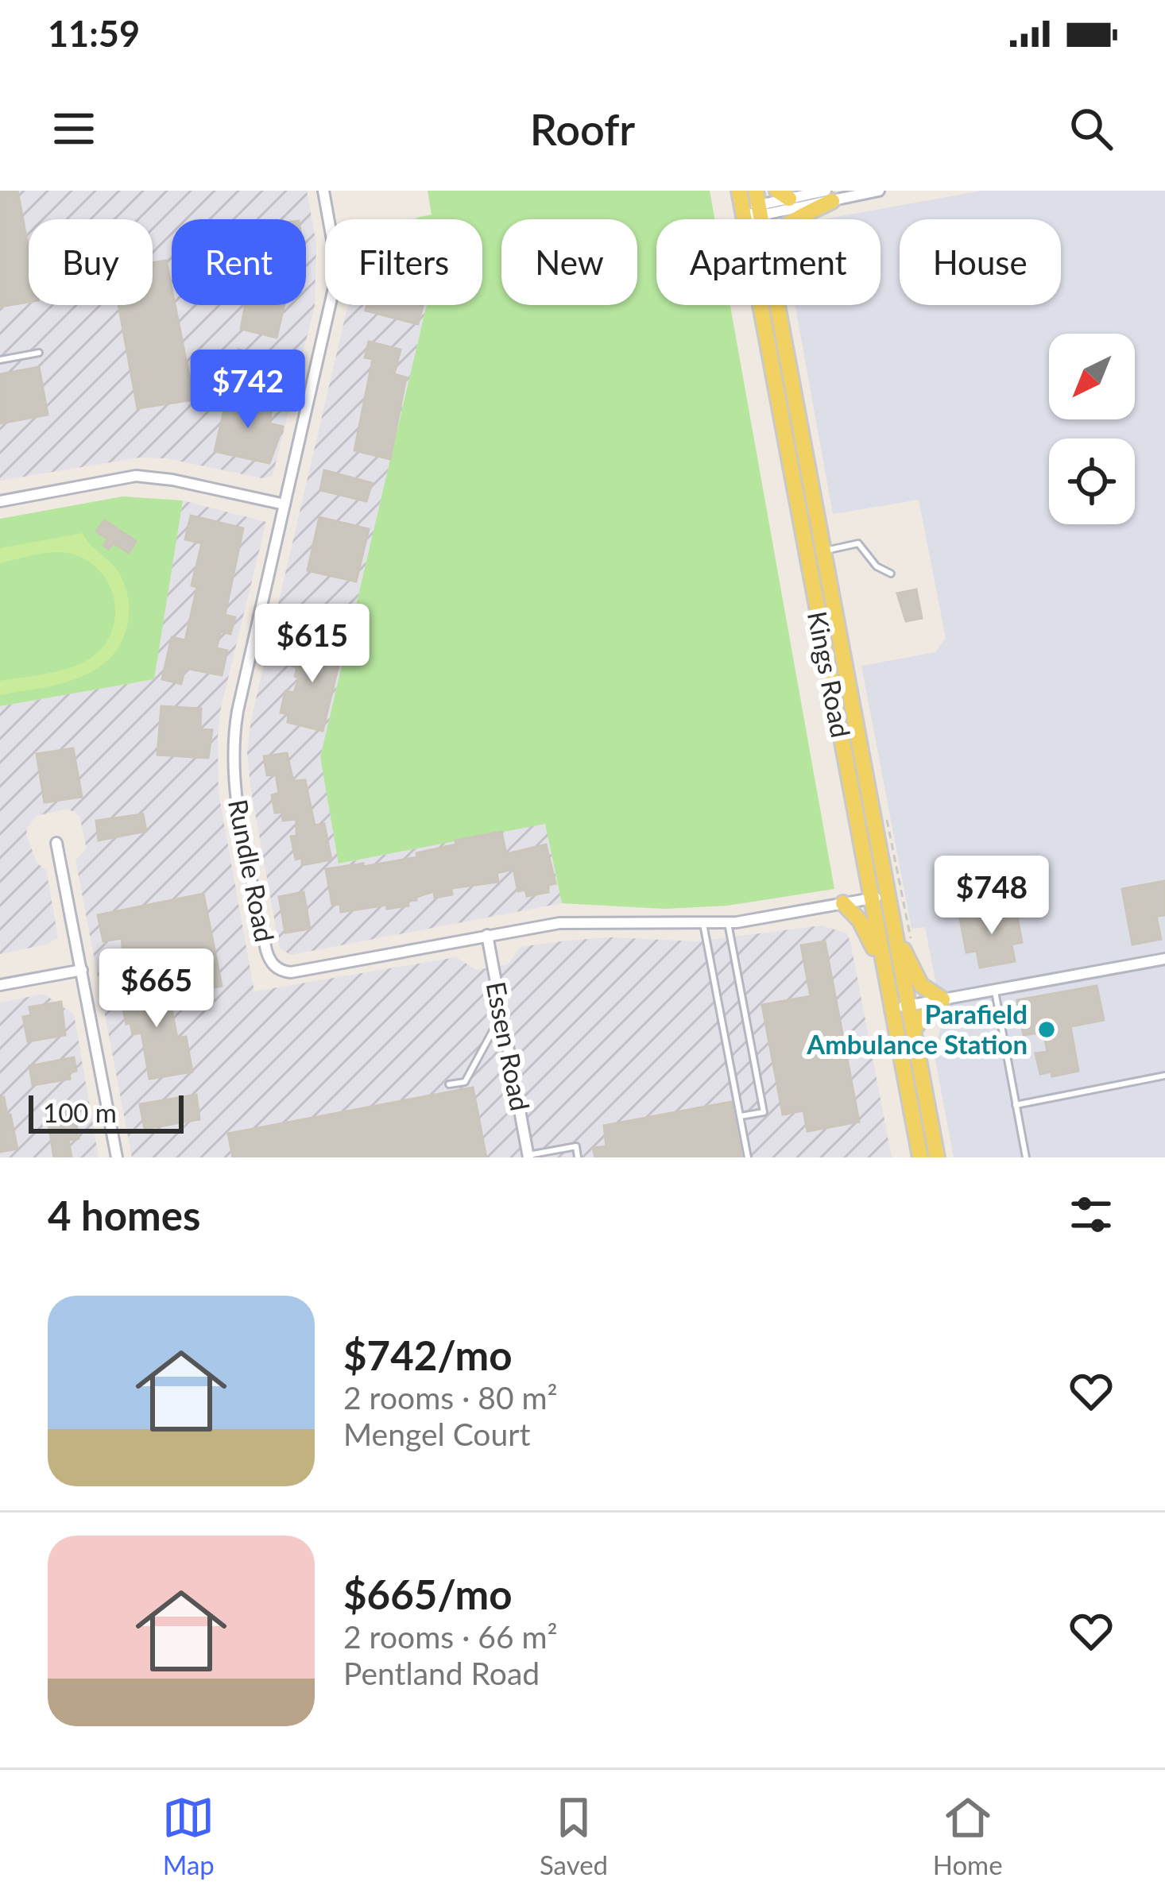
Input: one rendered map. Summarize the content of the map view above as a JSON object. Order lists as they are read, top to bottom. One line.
{"streets":{"main road":["Kings Road"],"street":["Rundle Road","Essen Road"]},"crossings":[["Kings Road","Rundle Road"],["Rundle Road","Essen Road"]],"places":["Parafield Ambulance Station"],"scale_bar":"100 m","north":"bottom left","page":{"status":"11:59","header":"Roofr","chip":["Buy","Rent","Filters","New","Apartment","House"],"price":["$742","$615","$748","$665"],"scale":"100 m","heading":"4 homes","list":[{"name":"$742/mo","note":"2 rooms · 80 m² · Mengel Court"},{"name":"$665/mo","note":"2 rooms · 66 m² · Pentland Road"}],"tabs":["Map","Saved","Home"]}}
